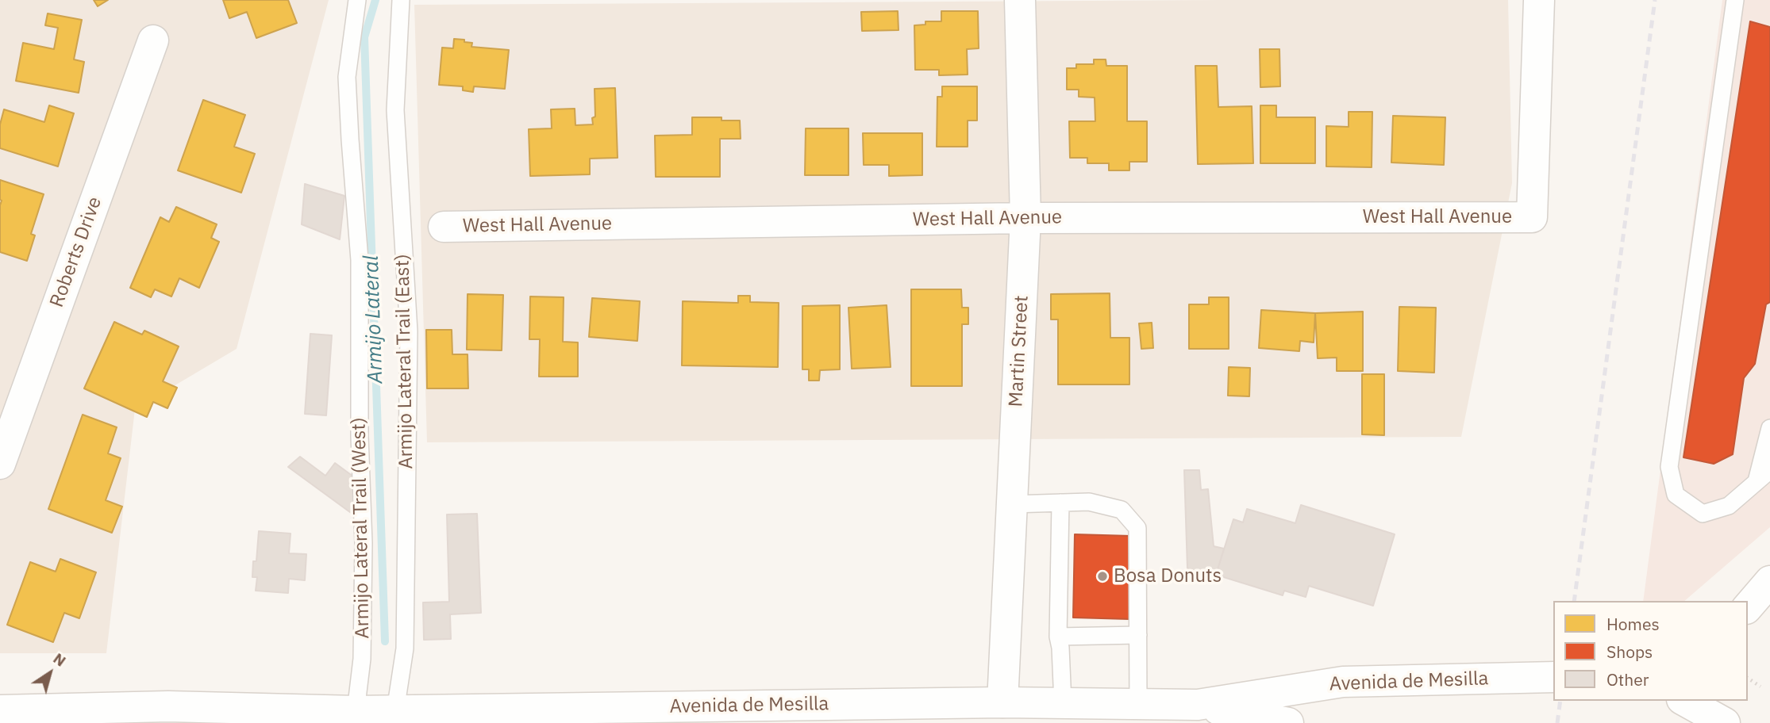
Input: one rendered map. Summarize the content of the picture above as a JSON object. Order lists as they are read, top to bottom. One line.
{"streets":{"street":["West Hall Avenue","Roberts Drive","Martin Street","Avenida de Mesilla"],"lane":["Armijo Lateral Trail (East)","Armijo Lateral Trail (West)"]},"crossings":[["West Hall Avenue","Martin Street"],["Martin Street","Avenida de Mesilla"],["Armijo Lateral Trail (East)","Avenida de Mesilla"],["Armijo Lateral Trail (West)","Avenida de Mesilla"]],"water":["Armijo Lateral"],"places":["Bosa Donuts"],"legend":["Homes","Shops","Other"],"north":"top right"}
